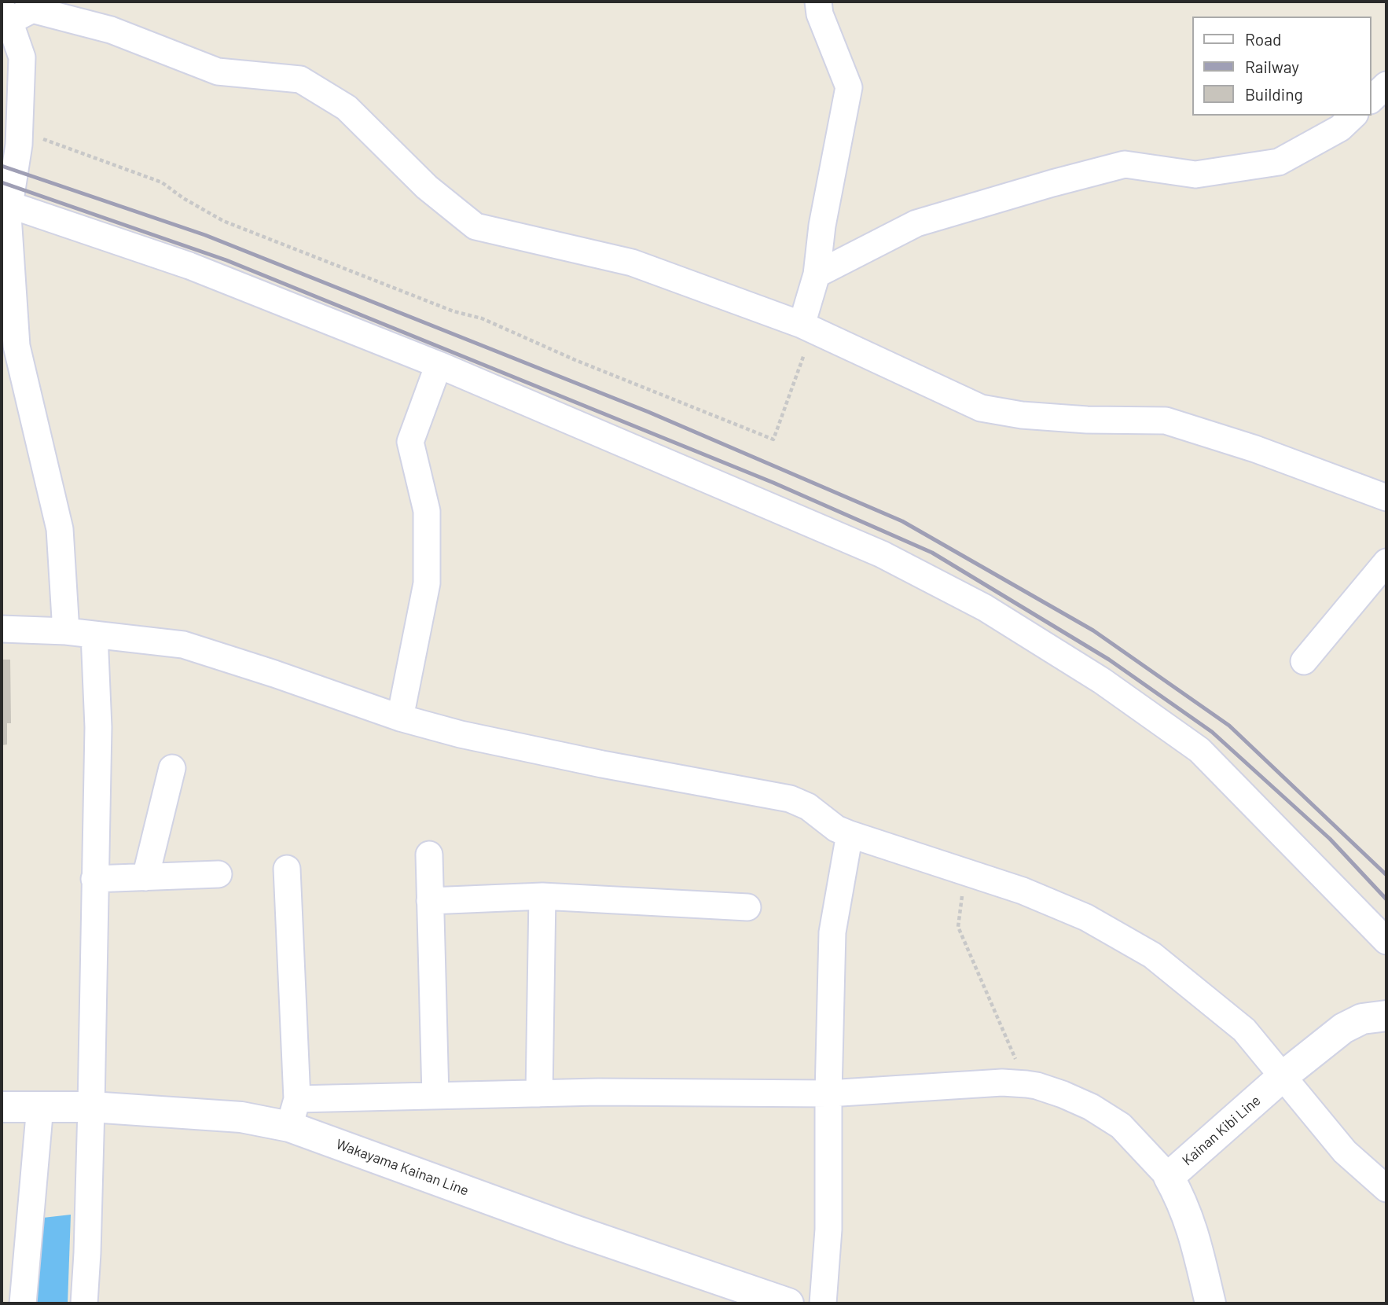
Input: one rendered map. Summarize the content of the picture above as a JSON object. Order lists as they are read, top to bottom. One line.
{"streets":{"main road":["Kainan Kibi Line","Wakayama Kainan Line"]},"legend":["Road","Railway","Building"]}
